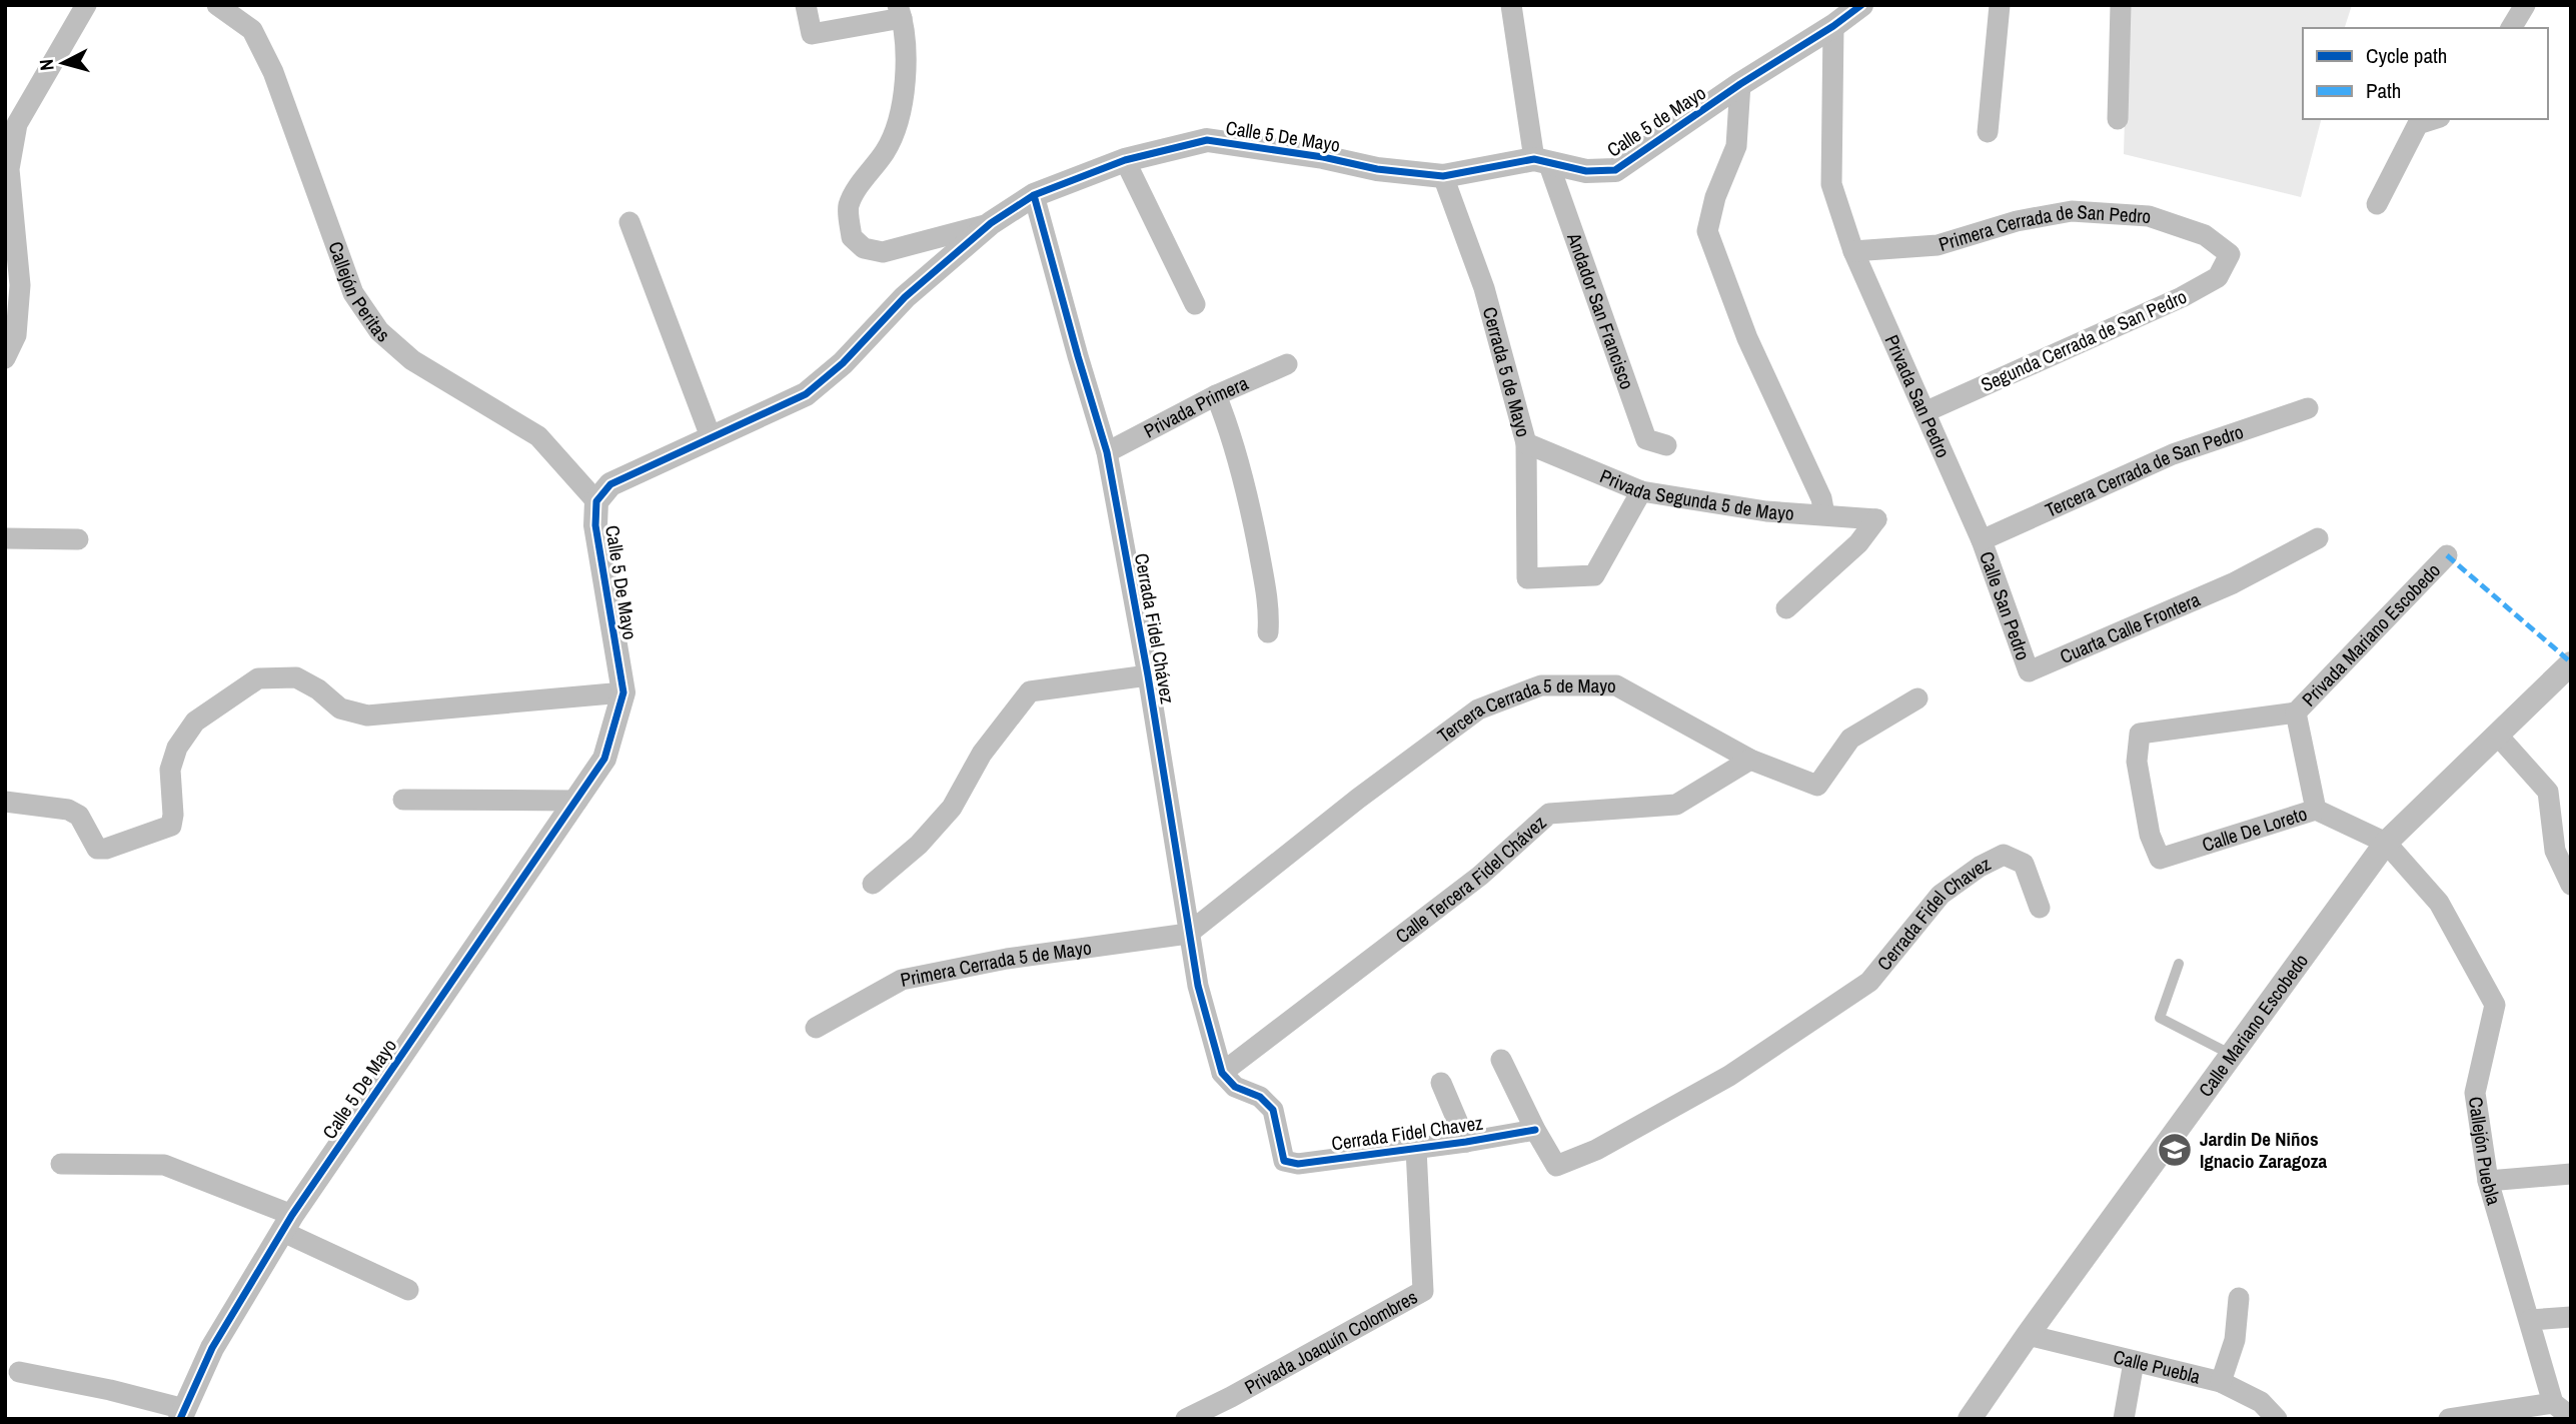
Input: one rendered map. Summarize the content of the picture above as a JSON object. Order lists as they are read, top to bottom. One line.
{"streets":{"street":["Calle 5 de Mayo","Calle 5 De Mayo","Primera Cerrada de San Pedro","Callejón Peritas","Andador San Francisco","Segunda Cerrada de San Pedro","Cerrada 5 de Mayo","Privada San Pedro","Privada Primera","Tercera Cerrada de San Pedro","Privada Segunda 5 de Mayo","Calle San Pedro","Cuarta Calle Frontera","Cerrada Fidel Chávez","Privada Mariano Escobedo","Tercera Cerrada 5 de Mayo","Calle De Loreto","Calle Tercera Fidel Chávez","Cerrada Fidel Chavez","Primera Cerrada 5 de Mayo","Calle Mariano Escobedo","Callejón Puebla","Privada Joaquín Colombres","Calle Puebla"]},"crossings":[["Calle 5 de Mayo","Calle 5 De Mayo"],["Calle 5 de Mayo","Andador San Francisco"],["Calle 5 de Mayo","Cerrada 5 de Mayo"],["Calle 5 de Mayo","Privada San Pedro"],["Calle 5 De Mayo","Callejón Peritas"],["Calle 5 De Mayo","Cerrada 5 de Mayo"],["Calle 5 De Mayo","Cerrada Fidel Chávez"],["Primera Cerrada de San Pedro","Segunda Cerrada de San Pedro"],["Primera Cerrada de San Pedro","Privada San Pedro"],["Segunda Cerrada de San Pedro","Privada San Pedro"],["Cerrada 5 de Mayo","Privada Segunda 5 de Mayo"],["Privada San Pedro","Tercera Cerrada de San Pedro"],["Privada San Pedro","Calle San Pedro"],["Privada Primera","Cerrada Fidel Chávez"],["Tercera Cerrada de San Pedro","Calle San Pedro"],["Calle San Pedro","Cuarta Calle Frontera"],["Cerrada Fidel Chávez","Tercera Cerrada 5 de Mayo"],["Cerrada Fidel Chávez","Calle Tercera Fidel Chávez"],["Cerrada Fidel Chávez","Cerrada Fidel Chavez"],["Cerrada Fidel Chávez","Primera Cerrada 5 de Mayo"],["Privada Mariano Escobedo","Calle De Loreto"],["Tercera Cerrada 5 de Mayo","Calle Tercera Fidel Chávez"],["Tercera Cerrada 5 de Mayo","Primera Cerrada 5 de Mayo"],["Calle De Loreto","Calle Mariano Escobedo"],["Calle De Loreto","Callejón Puebla"],["Calle Tercera Fidel Chávez","Cerrada Fidel Chavez"],["Cerrada Fidel Chavez","Privada Joaquín Colombres"],["Calle Mariano Escobedo","Callejón Puebla"],["Calle Mariano Escobedo","Calle Puebla"]],"places":{"school or university":["Jardin De Niños Ignacio Zaragoza"]},"legend":["Cycle path","Path"],"north":"left"}
